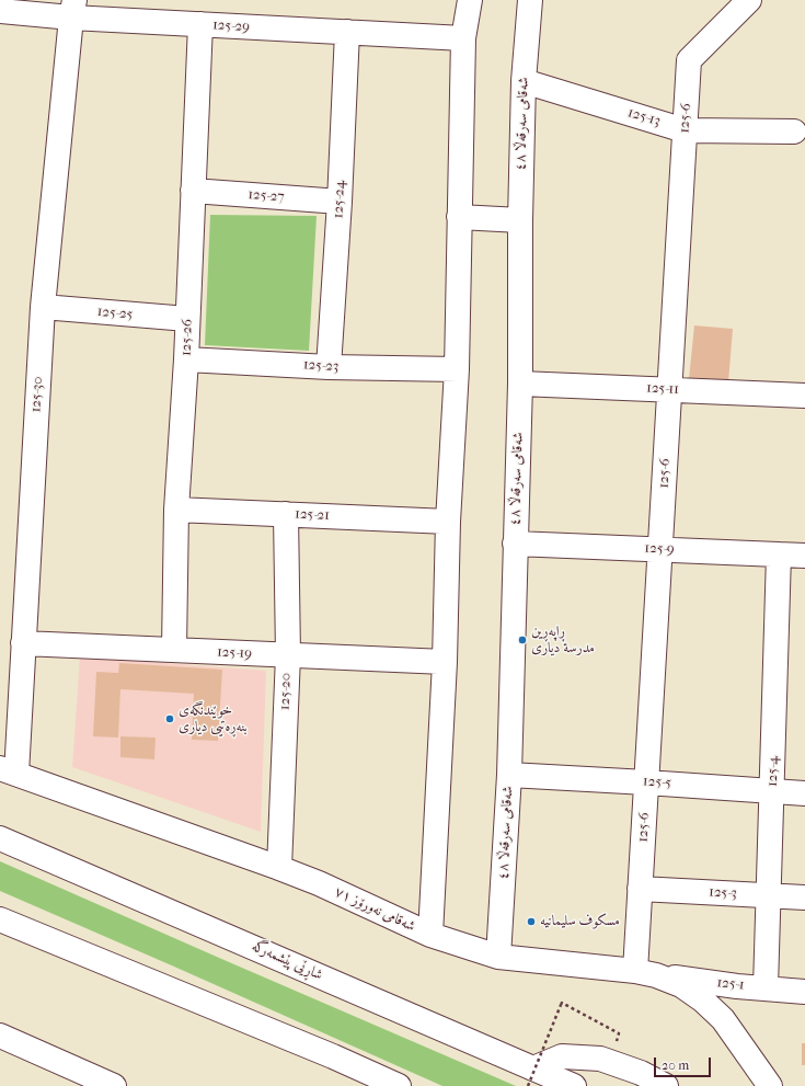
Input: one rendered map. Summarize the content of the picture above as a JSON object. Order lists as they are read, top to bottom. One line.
{"streets":{"main road":["125-29","125-13","125-6","شەقامی سەرقەڵا ٤٨","125-27","125-24","125-25","125-26","125-23","125-11","125-30","125-21","125-9","125-19","125-20","125-4","125-5","125-3","شەقامی نەورۆز ٧١","شاڕێی پێشمەرگە","125-1"]},"crossings":[["125-29","125-24"],["125-29","125-26"],["125-29","125-30"],["125-13","125-6"],["125-13","شەقامی سەرقەڵا ٤٨"],["125-6","125-11"],["125-6","125-9"],["125-6","125-5"],["125-6","125-3"],["125-6","شەقامی نەورۆز ٧١"],["125-6","125-1"],["شەقامی سەرقەڵا ٤٨","125-11"],["شەقامی سەرقەڵا ٤٨","125-9"],["شەقامی سەرقەڵا ٤٨","125-5"],["شەقامی سەرقەڵا ٤٨","شەقامی نەورۆز ٧١"],["125-27","125-24"],["125-27","125-26"],["125-24","125-23"],["125-25","125-26"],["125-25","125-30"],["125-26","125-23"],["125-26","125-21"],["125-26","125-19"],["125-30","125-19"],["125-30","شەقامی نەورۆز ٧١"],["125-21","125-20"],["125-9","125-4"],["125-19","125-20"],["125-20","شەقامی نەورۆز ٧١"],["125-4","125-5"],["125-4","125-3"],["125-4","125-1"],["شەقامی نەورۆز ٧١","125-1"]],"places":["ڕاپەڕین مدرسة ديارى","خوێندنگەی بنەڕەتیی دیاری","مسكوف سليمانيه"],"scale_bar":"20 m"}
